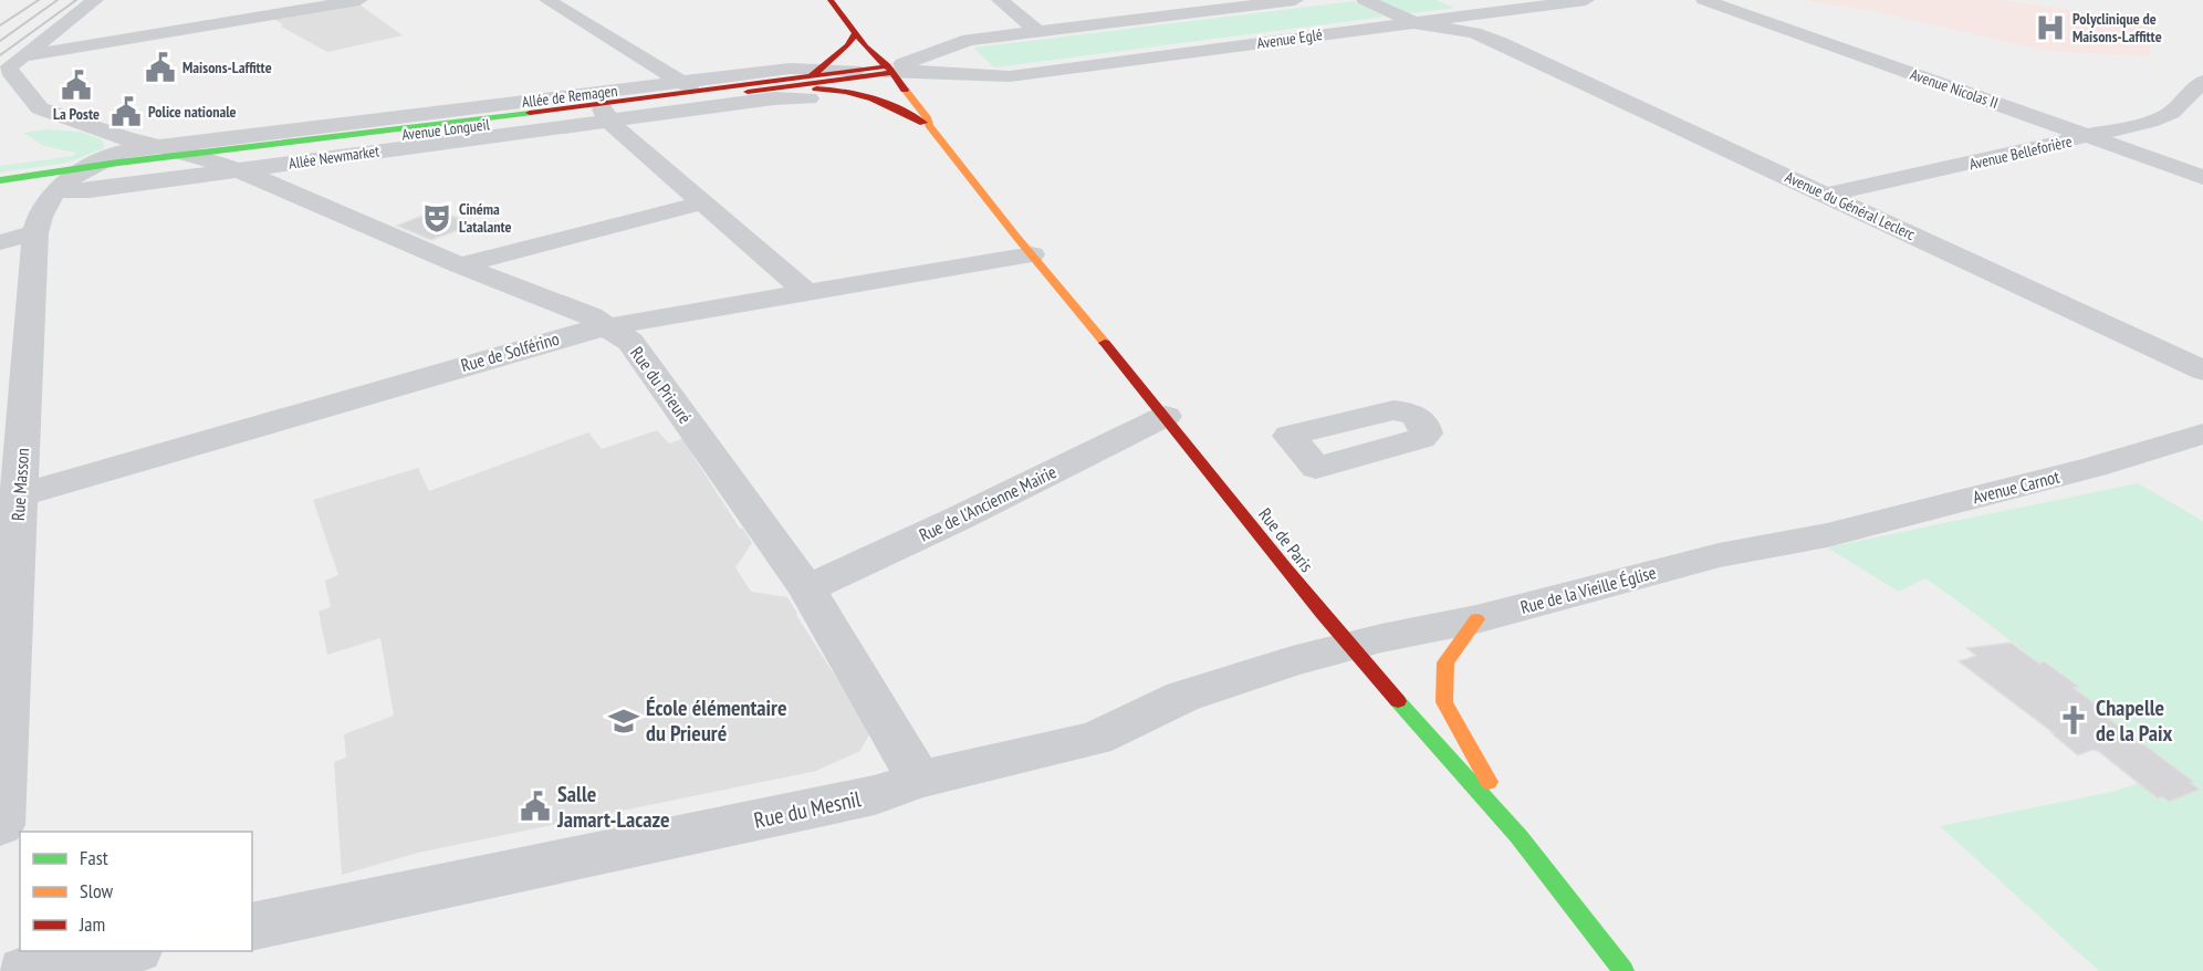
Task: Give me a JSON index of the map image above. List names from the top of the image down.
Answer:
{
  "streets": {
    "main road": ["Avenue Longueil", "Rue de Paris"],
    "street": [
      "Avenue Eglé",
      "Avenue Nicolas II",
      "Allée de Remagen",
      "Avenue Belleforière",
      "Allée Newmarket",
      "Avenue du Général Leclerc",
      "Rue de Solférino",
      "Rue du Prieuré",
      "Rue Masson",
      "Avenue Carnot",
      "Rue de l'Ancienne Mairie",
      "Rue de la Vieille Église",
      "Rue du Mesnil"
    ]
  },
  "crossings": [
    ["Avenue Eglé", "Avenue Longueil"],
    ["Avenue Eglé", "Avenue du Général Leclerc"],
    ["Avenue Eglé", "Rue de Paris"],
    ["Avenue Nicolas II", "Avenue Belleforière"],
    ["Allée de Remagen", "Avenue Longueil"],
    ["Allée de Remagen", "Allée Newmarket"],
    ["Allée de Remagen", "Rue du Prieuré"],
    ["Allée de Remagen", "Rue de Paris"],
    ["Avenue Longueil", "Allée Newmarket"],
    ["Avenue Longueil", "Rue du Prieuré"],
    ["Avenue Longueil", "Rue de Paris"],
    ["Avenue Belleforière", "Avenue du Général Leclerc"],
    ["Allée Newmarket", "Rue du Prieuré"],
    ["Allée Newmarket", "Rue Masson"],
    ["Allée Newmarket", "Rue de Paris"],
    ["Rue de Solférino", "Rue du Prieuré"],
    ["Rue de Solférino", "Rue Masson"],
    ["Rue de Solférino", "Rue de Paris"],
    ["Rue du Prieuré", "Rue de l'Ancienne Mairie"],
    ["Rue du Prieuré", "Rue du Mesnil"],
    ["Avenue Carnot", "Rue de la Vieille Église"],
    ["Rue de l'Ancienne Mairie", "Rue de Paris"],
    ["Rue de Paris", "Rue de la Vieille Église"],
    ["Rue de Paris", "Rue du Mesnil"],
    ["Rue de la Vieille Église", "Rue du Mesnil"]
  ],
  "places": {
    "hospital": ["Polyclinique de Maisons-Laffitte"],
    "public building": [
      "Maisons-Laffitte",
      "La Poste",
      "Police nationale",
      "Salle Jamart-Lacaze"
    ],
    "theatre": ["Cinéma L'atalante"],
    "church": ["Chapelle de la Paix"],
    "school or university": ["École élémentaire du Prieuré"]
  },
  "legend": ["Fast", "Slow", "Jam"]
}
